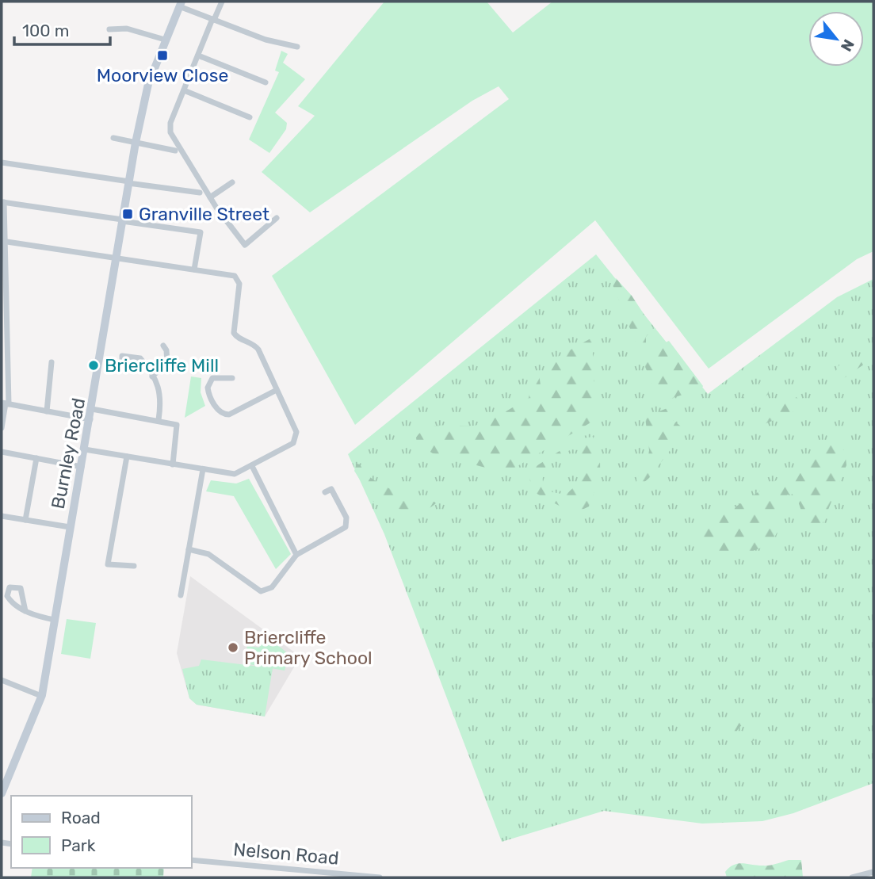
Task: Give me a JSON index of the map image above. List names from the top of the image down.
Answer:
{
  "streets": {
    "street": ["Burnley Road", "Nelson Road"]
  },
  "places": {
    "transit": ["Moorview Close", "Granville Street"],
    "other": ["Briercliffe Mill", "Briercliffe Primary School"]
  },
  "legend": ["Road", "Park"],
  "scale_bar": "100 m",
  "north": "bottom right"
}
